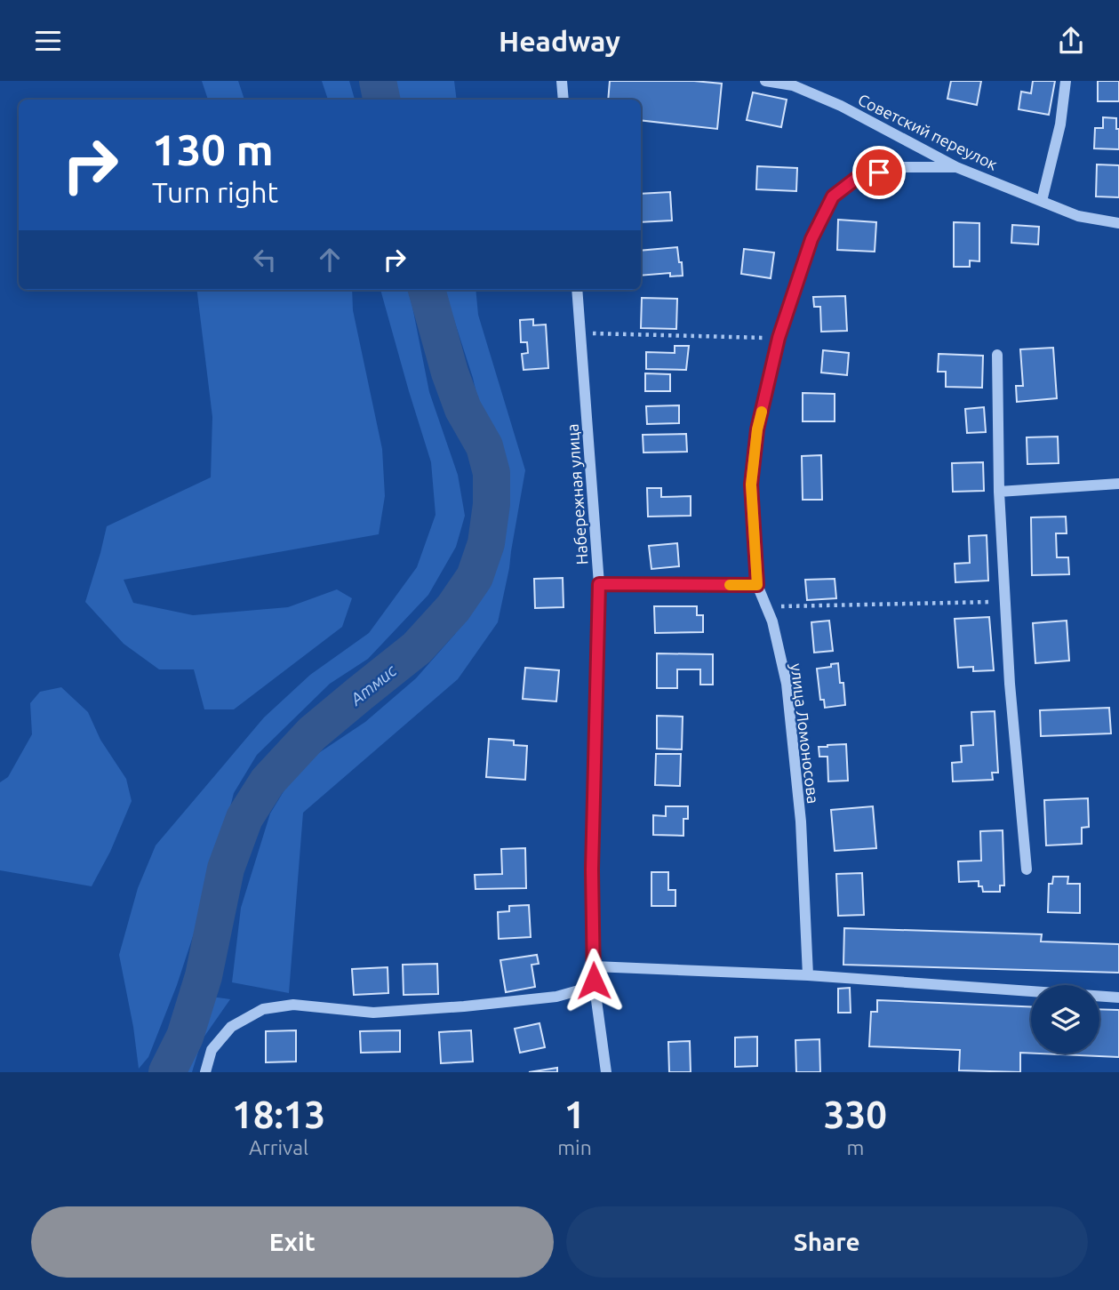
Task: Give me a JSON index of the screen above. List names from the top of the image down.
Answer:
{
  "streets": {
    "street": ["Советский переулок", "Набережная улица", "улица Ломоносова"]
  },
  "crossings": [
    ["Советский переулок", "улица Ломоносова"]
  ],
  "water": ["Атмис"],
  "page": {
    "header": "Headway",
    "turn": ["130 m", "Turn right"],
    "eta": [
      "18:13",
      "Arrival",
      "1",
      "min",
      "330",
      "m"
    ],
    "buttons": ["Exit", "Share"]
  }
}
